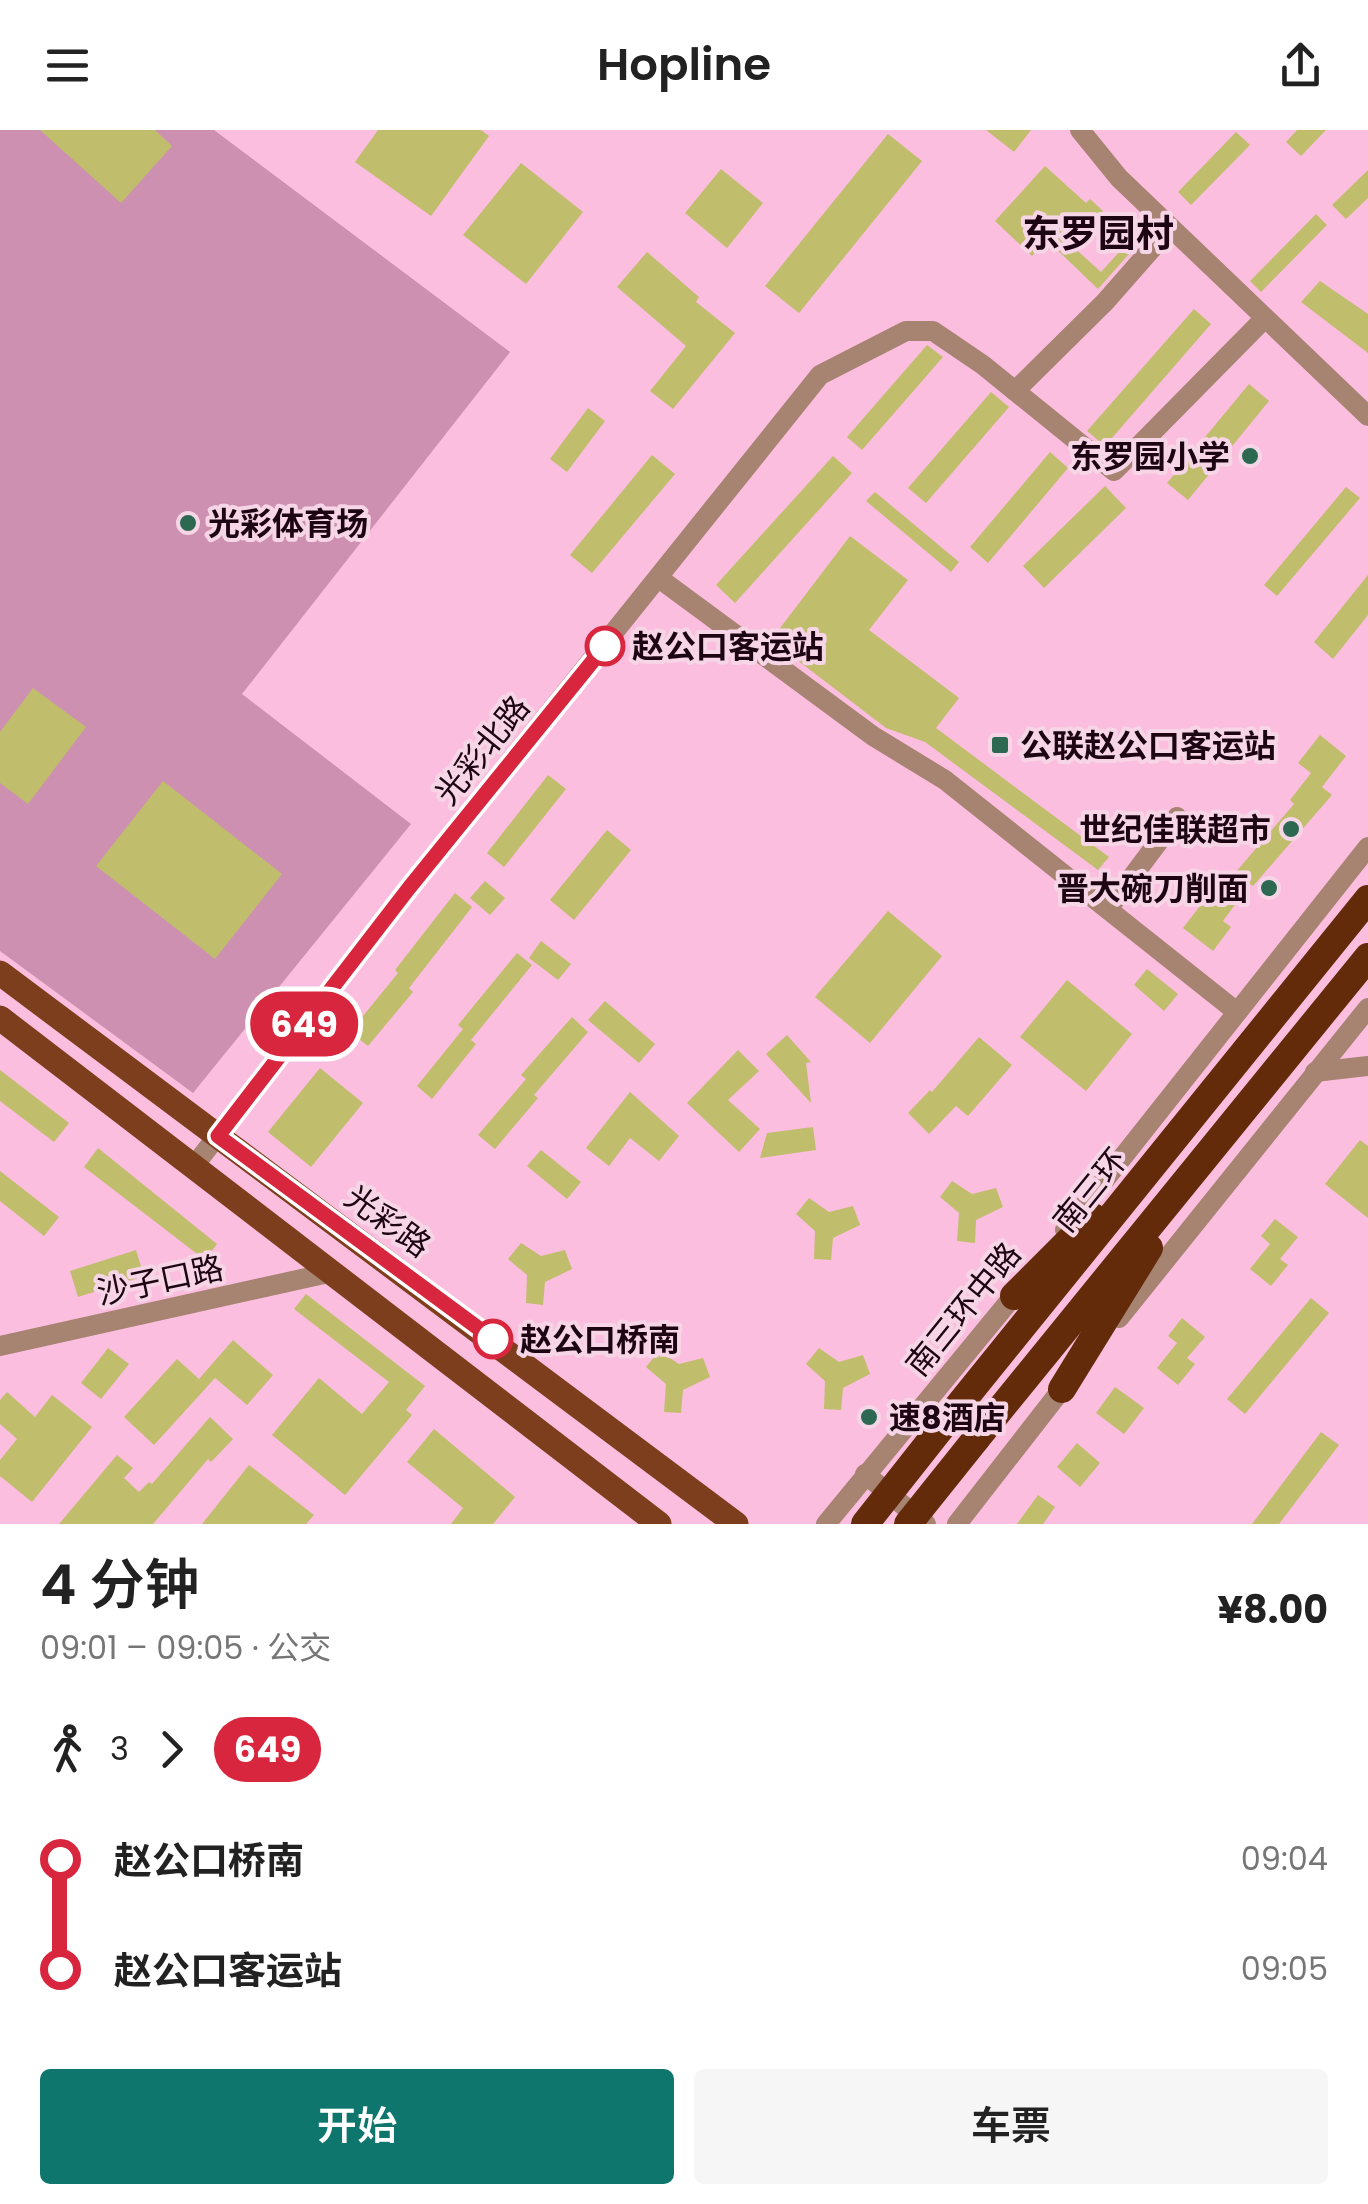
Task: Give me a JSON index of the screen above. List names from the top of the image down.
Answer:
{
  "streets": {
    "highway": ["南三环"],
    "main road": ["光彩路"],
    "street": ["光彩北路", "沙子口路", "南三环中路"]
  },
  "crossings": [
    ["光彩北路", "光彩路"]
  ],
  "districts": ["东罗园村"],
  "places": {
    "other": [
      "东罗园小学",
      "光彩体育场",
      "赵公口客运站",
      "世纪佳联超市",
      "晋大碗刀削面",
      "赵公口桥南",
      "速8酒店"
    ],
    "transit": ["公联赵公口客运站"]
  },
  "lines": ["bus line 649"],
  "page": {
    "header": "Hopline",
    "on_map": "649",
    "heading": ["4 分钟", "09:01 – 09:05 · 公交", "¥8.00"],
    "legs": ["3", "649"],
    "list": [
      {
        "name": "赵公口桥南",
        "value": "09:04"
      },
      {
        "name": "赵公口客运站",
        "value": "09:05"
      }
    ],
    "buttons": ["开始", "车票"]
  }
}
